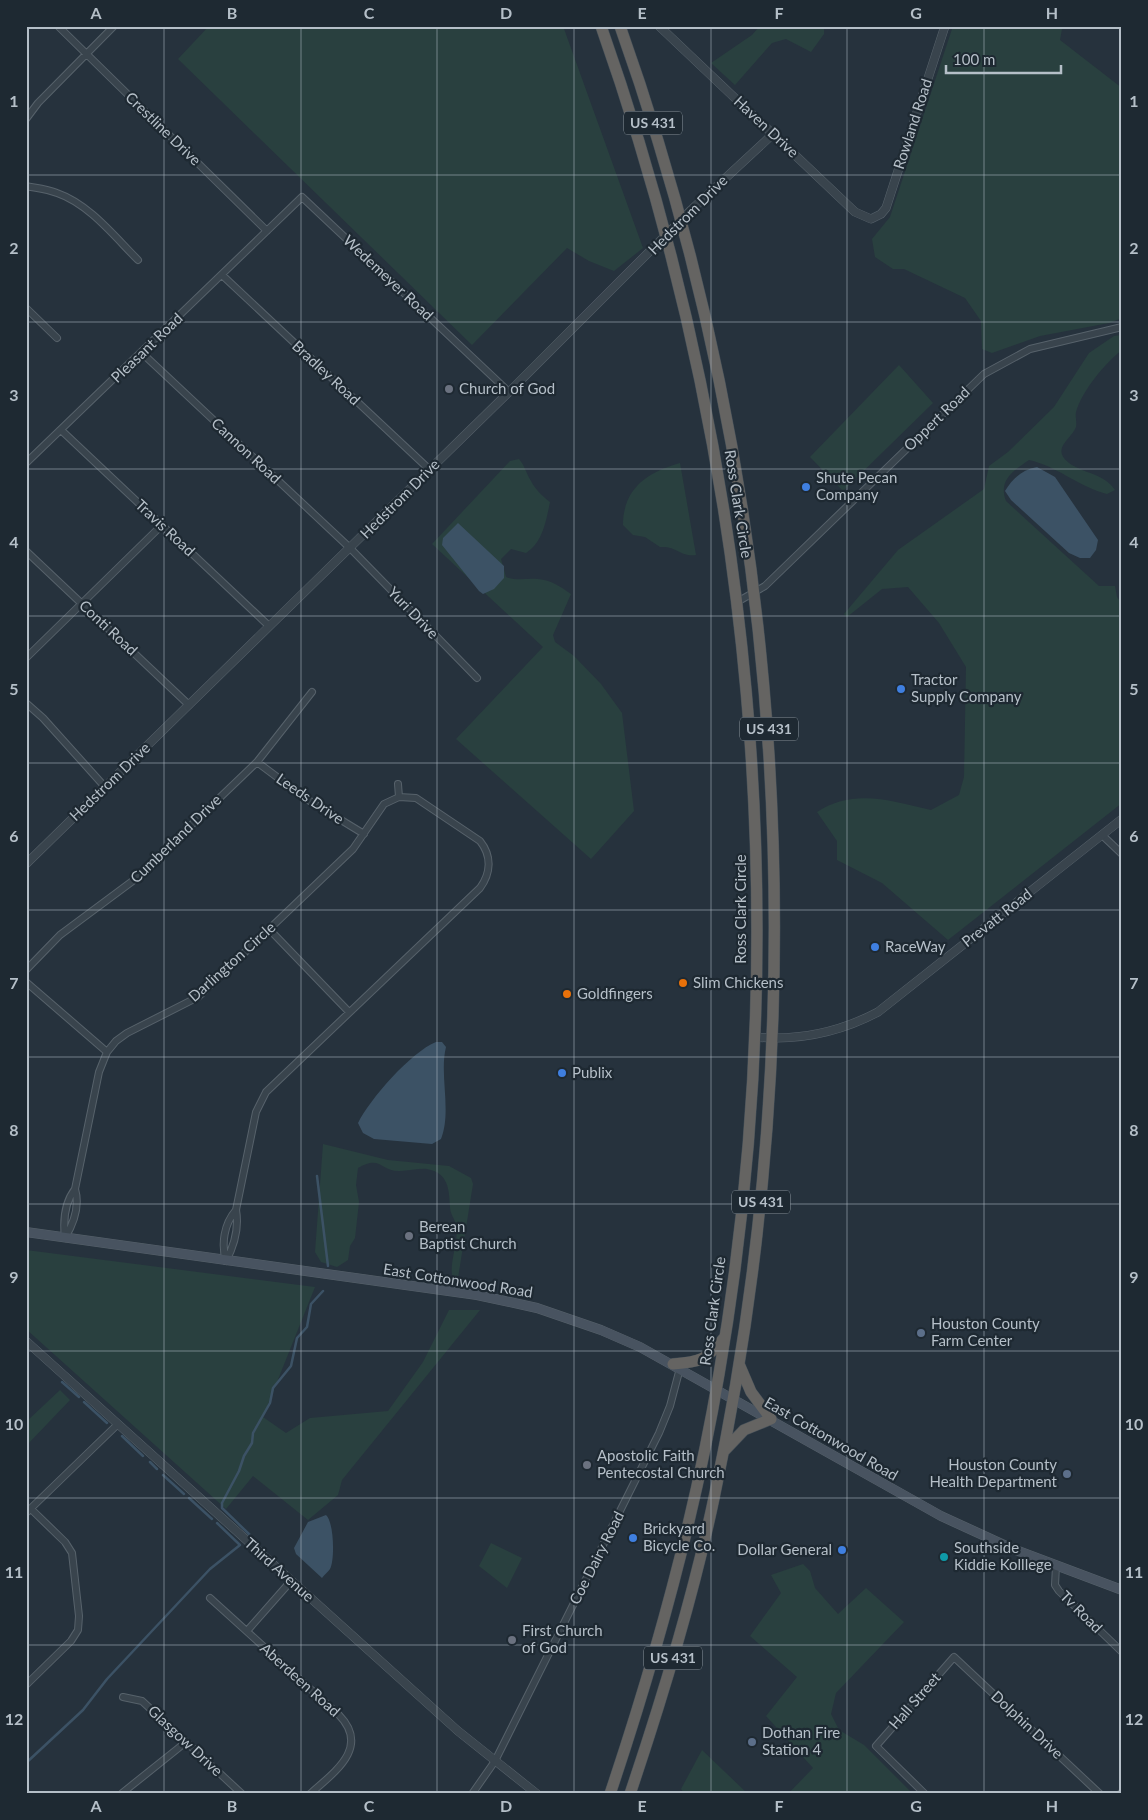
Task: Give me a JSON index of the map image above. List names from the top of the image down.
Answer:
{
  "streets": {
    "highway": ["US 431", "Ross Clark Circle"],
    "main road": ["East Cottonwood Road"],
    "street": [
      "Rowland Road",
      "Haven Drive",
      "Crestline Drive",
      "Hedstrom Drive",
      "Wedemeyer Road",
      "Pleasant Road",
      "Bradley Road",
      "Oppert Road",
      "Cannon Road",
      "Travis Road",
      "Yuri Drive",
      "Conti Road",
      "Leeds Drive",
      "Cumberland Drive",
      "Prevatt Road",
      "Darlington Circle",
      "Coe Dairy Road",
      "Third Avenue",
      "Tv Road",
      "Aberdeen Road",
      "Hall Street",
      "Dolphin Drive",
      "Glasgow Drive"
    ]
  },
  "crossings": [
    ["Rowland Road", "Haven Drive"],
    ["Haven Drive", "Hedstrom Drive"],
    ["Crestline Drive", "Wedemeyer Road"],
    ["Crestline Drive", "Pleasant Road"],
    ["Hedstrom Drive", "Wedemeyer Road"],
    ["Hedstrom Drive", "Bradley Road"],
    ["Hedstrom Drive", "Cannon Road"],
    ["Hedstrom Drive", "Ross Clark Circle"],
    ["Hedstrom Drive", "Travis Road"],
    ["Hedstrom Drive", "Yuri Drive"],
    ["Hedstrom Drive", "Conti Road"],
    ["Wedemeyer Road", "Pleasant Road"],
    ["Pleasant Road", "Bradley Road"],
    ["Pleasant Road", "Cannon Road"],
    ["Pleasant Road", "Travis Road"],
    ["Oppert Road", "Ross Clark Circle"],
    ["Cannon Road", "Yuri Drive"],
    ["Ross Clark Circle", "Prevatt Road"],
    ["Ross Clark Circle", "East Cottonwood Road"],
    ["Leeds Drive", "Cumberland Drive"],
    ["Leeds Drive", "Darlington Circle"],
    ["Darlington Circle", "East Cottonwood Road"],
    ["East Cottonwood Road", "Coe Dairy Road"],
    ["East Cottonwood Road", "Tv Road"],
    ["Coe Dairy Road", "Third Avenue"],
    ["Hall Street", "Dolphin Drive"]
  ],
  "places": [
    "Church of God",
    "Shute Pecan Company",
    "Tractor Supply Company",
    "RaceWay",
    "Slim Chickens",
    "Goldfingers",
    "Publix",
    "Berean Baptist Church",
    "Houston County Farm Center",
    "Apostolic Faith Pentecostal Church",
    "Houston County Health Department",
    "Brickyard Bicycle Co.",
    "Dollar General",
    "Southside Kiddie Kolllege",
    "First Church of God",
    "Dothan Fire Station 4"
  ],
  "scale_bar": "100 m",
  "grid": {
    "columns": [
      "A",
      "B",
      "C",
      "D",
      "E",
      "F",
      "G",
      "H"
    ],
    "rows": [
      "1",
      "2",
      "3",
      "4",
      "5",
      "6",
      "7",
      "8",
      "9",
      "10",
      "11",
      "12"
    ]
  }
}
